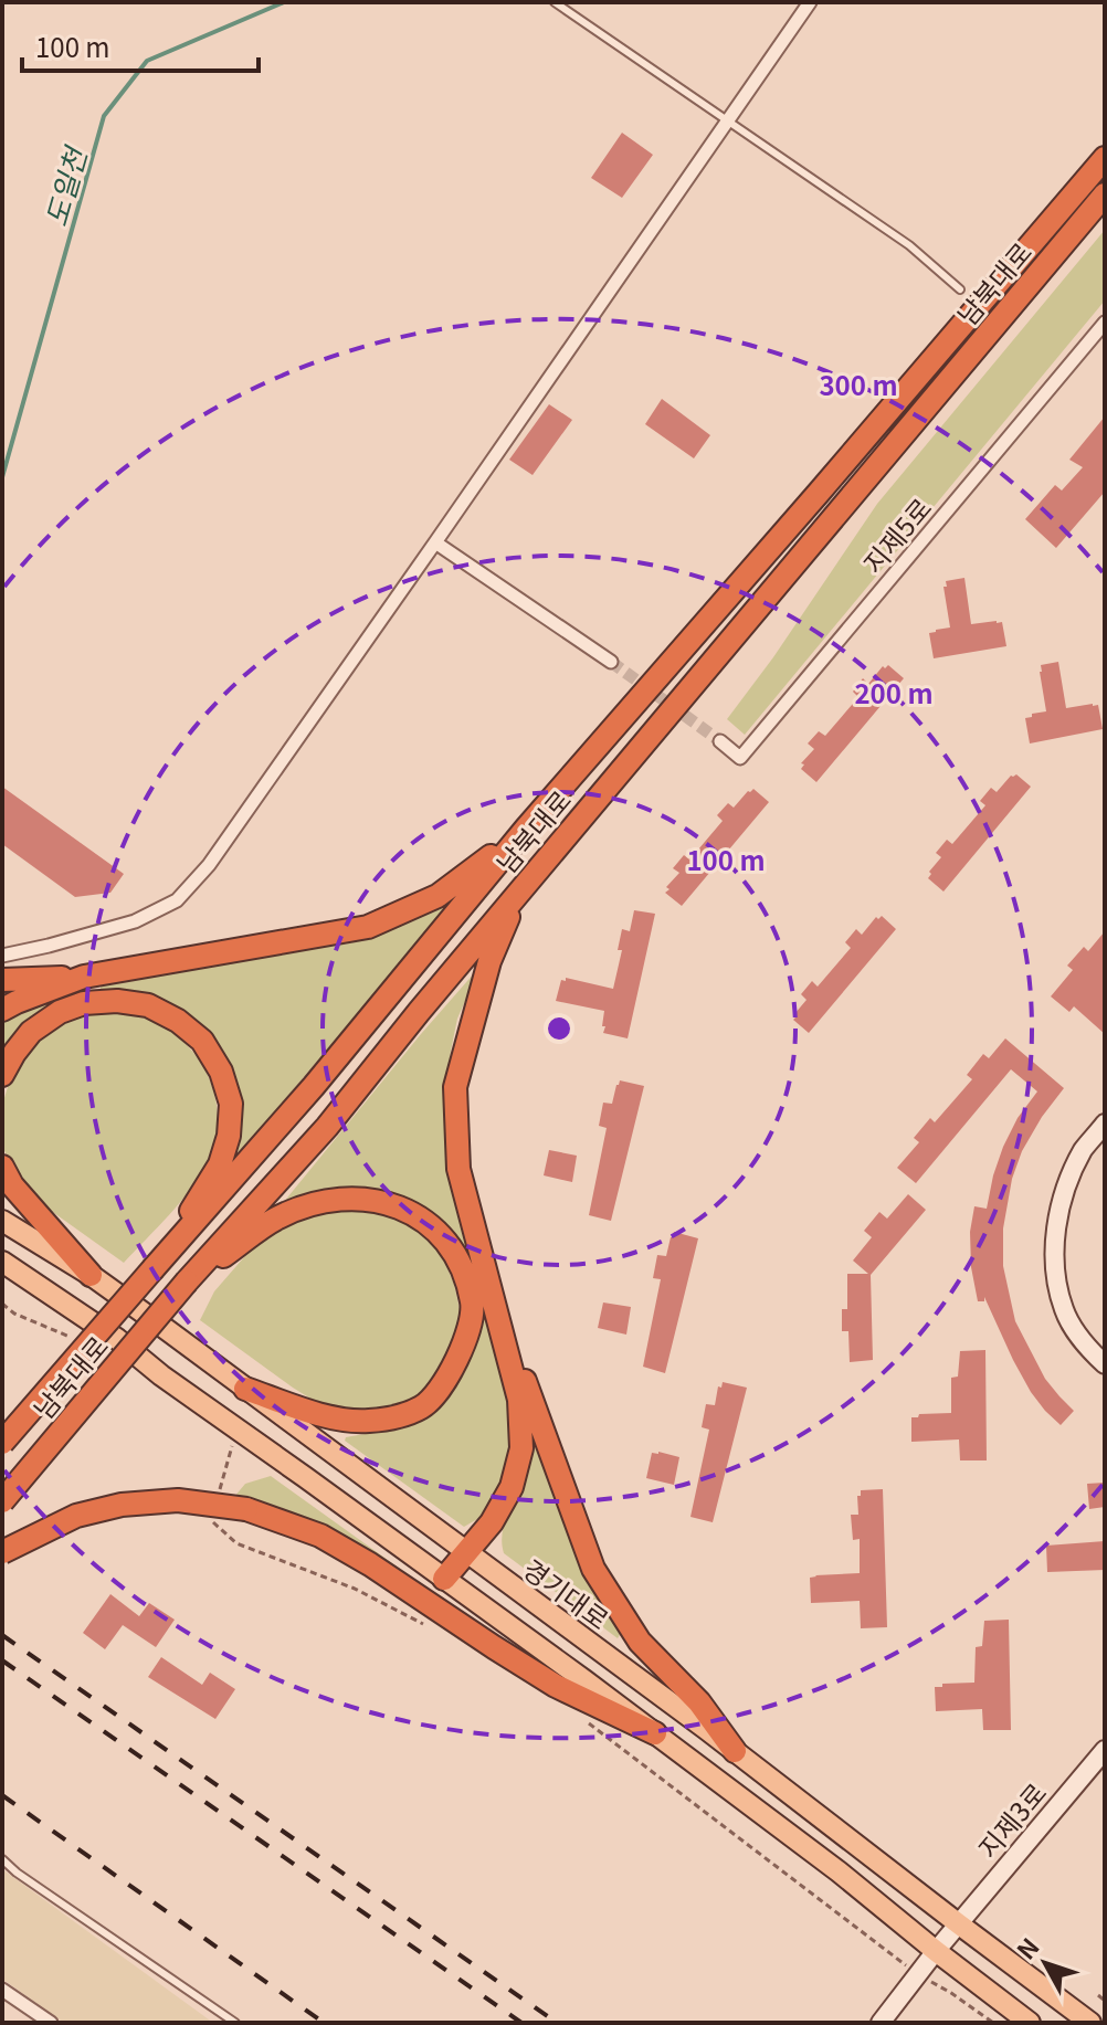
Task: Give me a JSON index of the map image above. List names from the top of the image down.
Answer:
{
  "streets": {
    "highway": ["남북대로"],
    "main road": ["경기대로"],
    "street": ["지제5로", "지제3로"]
  },
  "crossings": [
    ["경기대로", "지제3로"]
  ],
  "water": ["도일천"],
  "scale_bar": "100 m",
  "north": "top left",
  "rings": ["300 m", "200 m", "100 m"]
}
